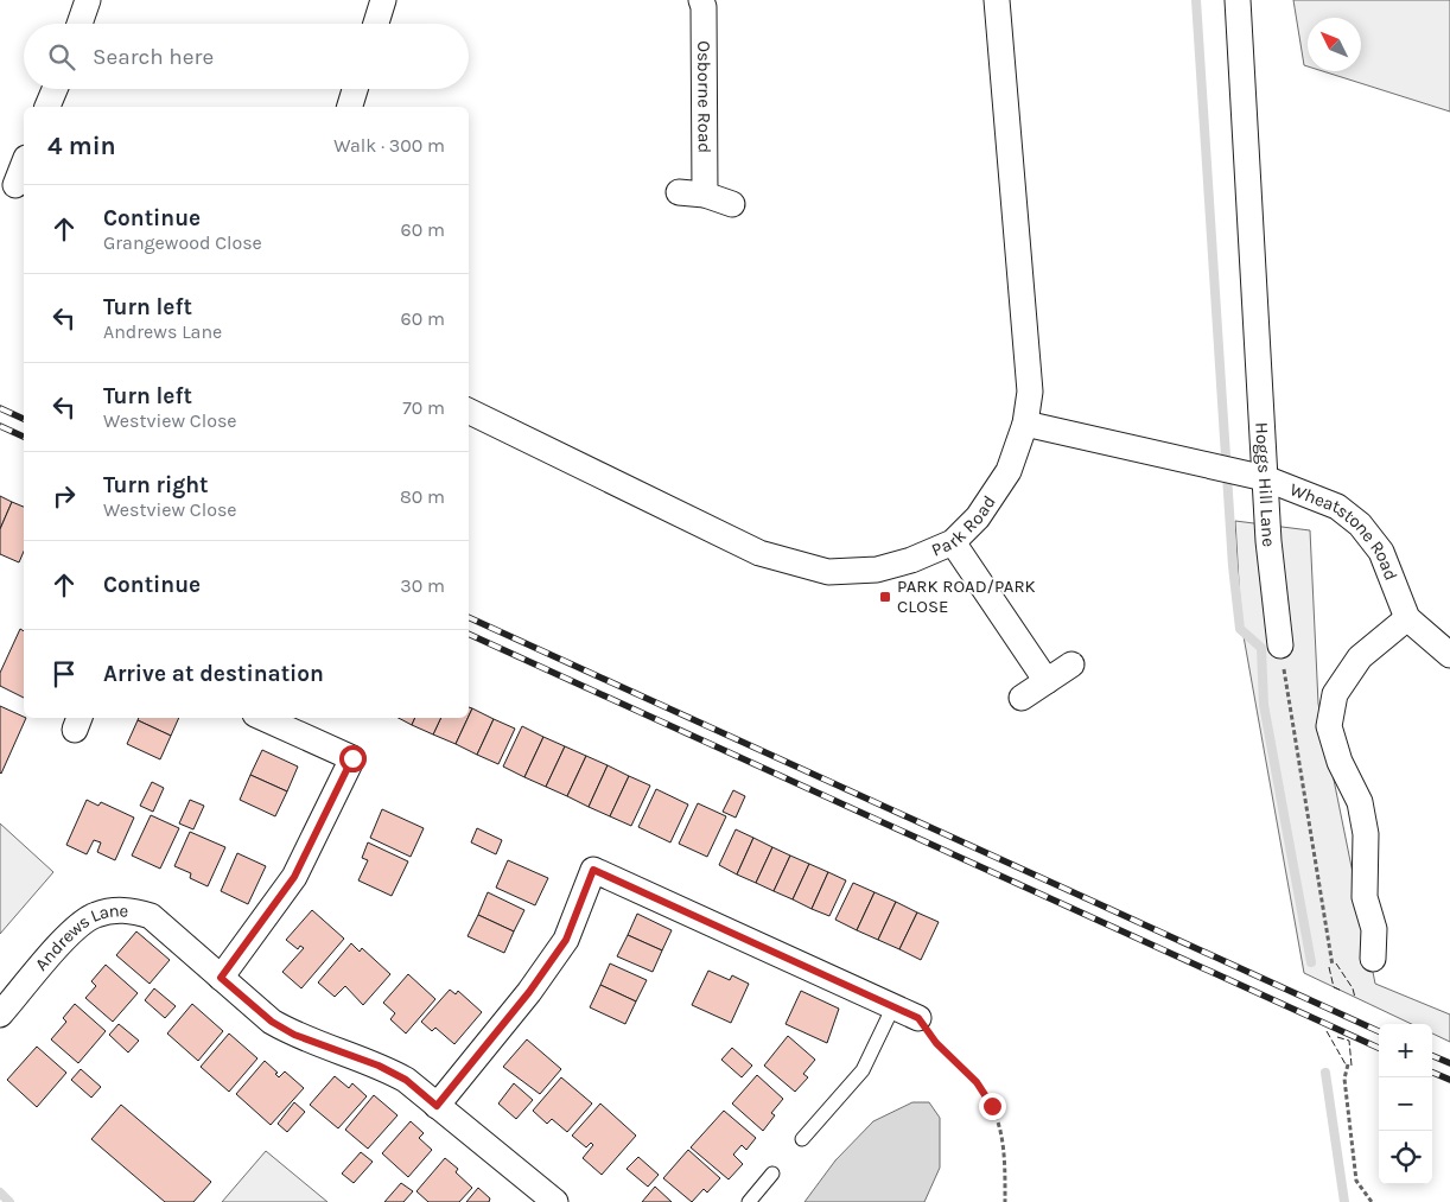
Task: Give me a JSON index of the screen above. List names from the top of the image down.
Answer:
{
  "streets": {
    "street": [
      "Osborne Road",
      "Hoggs Hill Lane",
      "Park Road",
      "Wheatstone Road",
      "Andrews Lane"
    ]
  },
  "crossings": [
    ["Hoggs Hill Lane", "Wheatstone Road"],
    ["Park Road", "Wheatstone Road"]
  ],
  "places": {
    "transit": ["PARK ROAD/PARK CLOSE"]
  },
  "north": "top left",
  "page": {
    "search": "Search here",
    "heading": ["4 min", "Walk · 300 m"],
    "list": [
      ["Continue", "Grangewood Close", "60 m"],
      ["Turn left", "Andrews Lane", "60 m"],
      ["Turn left", "Westview Close", "70 m"],
      ["Turn right", "Westview Close", "80 m"],
      ["Continue", "30 m"],
      "Arrive at destination"
    ],
    "map_buttons": ["+", "−"]
  }
}
